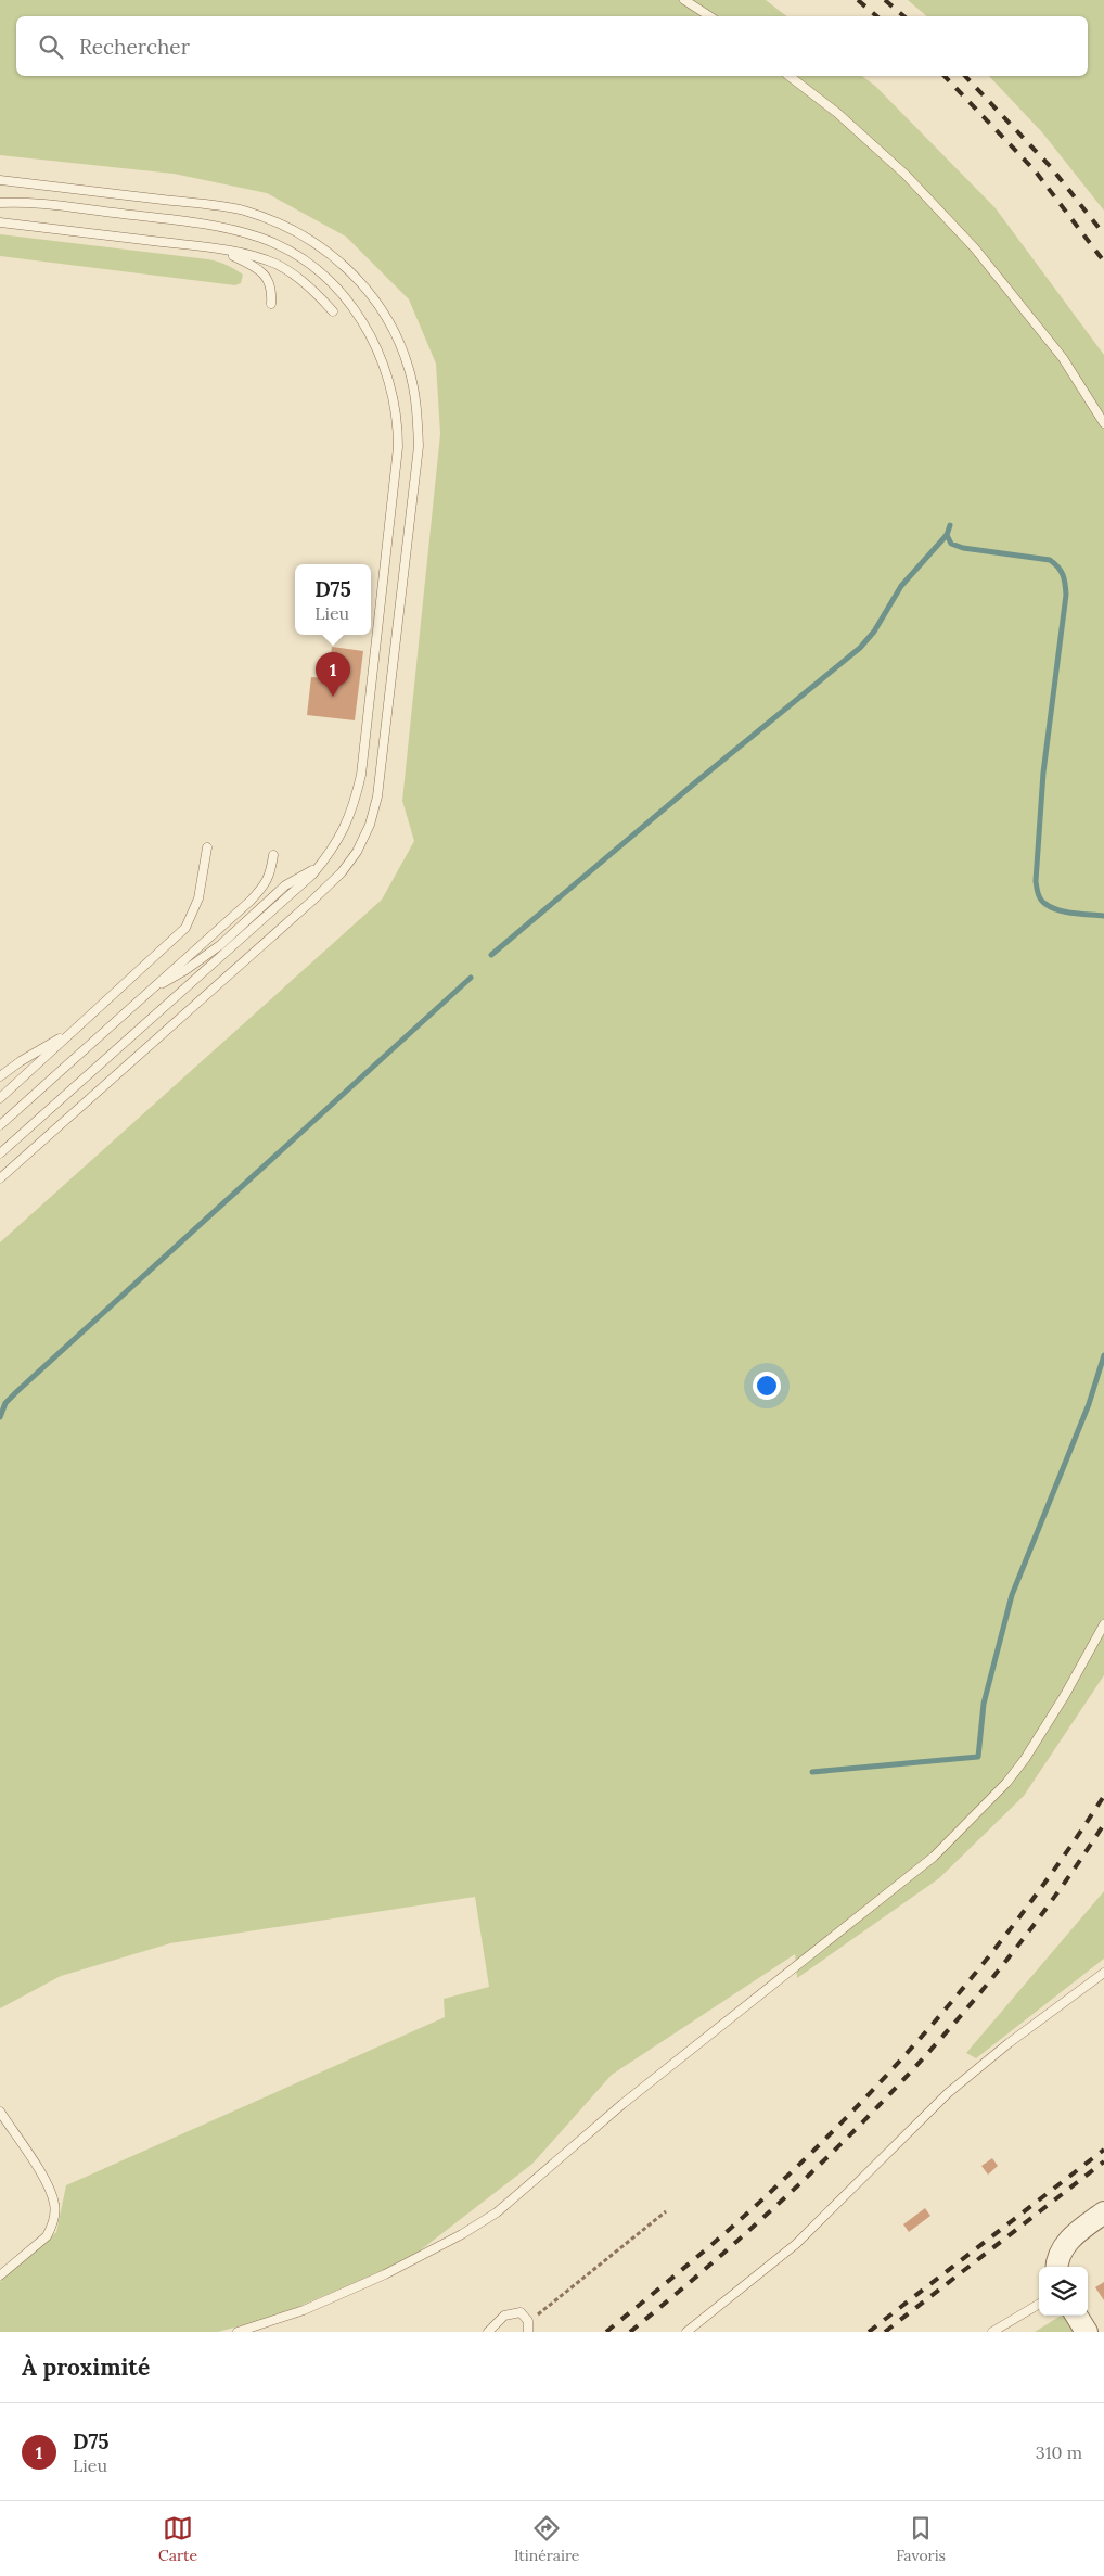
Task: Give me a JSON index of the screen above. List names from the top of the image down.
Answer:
{
  "page": {
    "search": "Rechercher",
    "popup": ["D75", "Lieu"],
    "pins": "1",
    "heading": "À proximité",
    "list": [
      {
        "mark": "1",
        "name": "D75",
        "note": "Lieu",
        "value": "310 m"
      }
    ],
    "nav": ["Carte", "Itinéraire", "Favoris"]
  }
}
